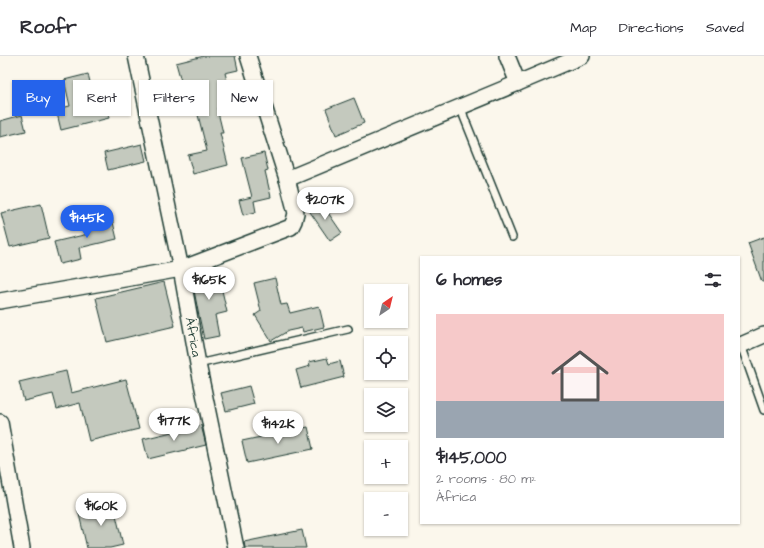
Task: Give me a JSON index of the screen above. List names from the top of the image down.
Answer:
{
  "streets": {
    "street": ["África"]
  },
  "north": "top right",
  "page": {
    "header": "Roofr",
    "nav": ["Map", "Directions", "Saved"],
    "chip": [
      "Buy",
      "Rent",
      "Filters",
      "New"
    ],
    "price": [
      "$207K",
      "$145K",
      "$165K",
      "$177K",
      "$142K",
      "$160K"
    ],
    "heading": "6 homes",
    "map_buttons": ["+", "−"],
    "list": [
      {
        "name": "$145,000",
        "note": "2 rooms · 80 m² · África"
      }
    ]
  }
}
